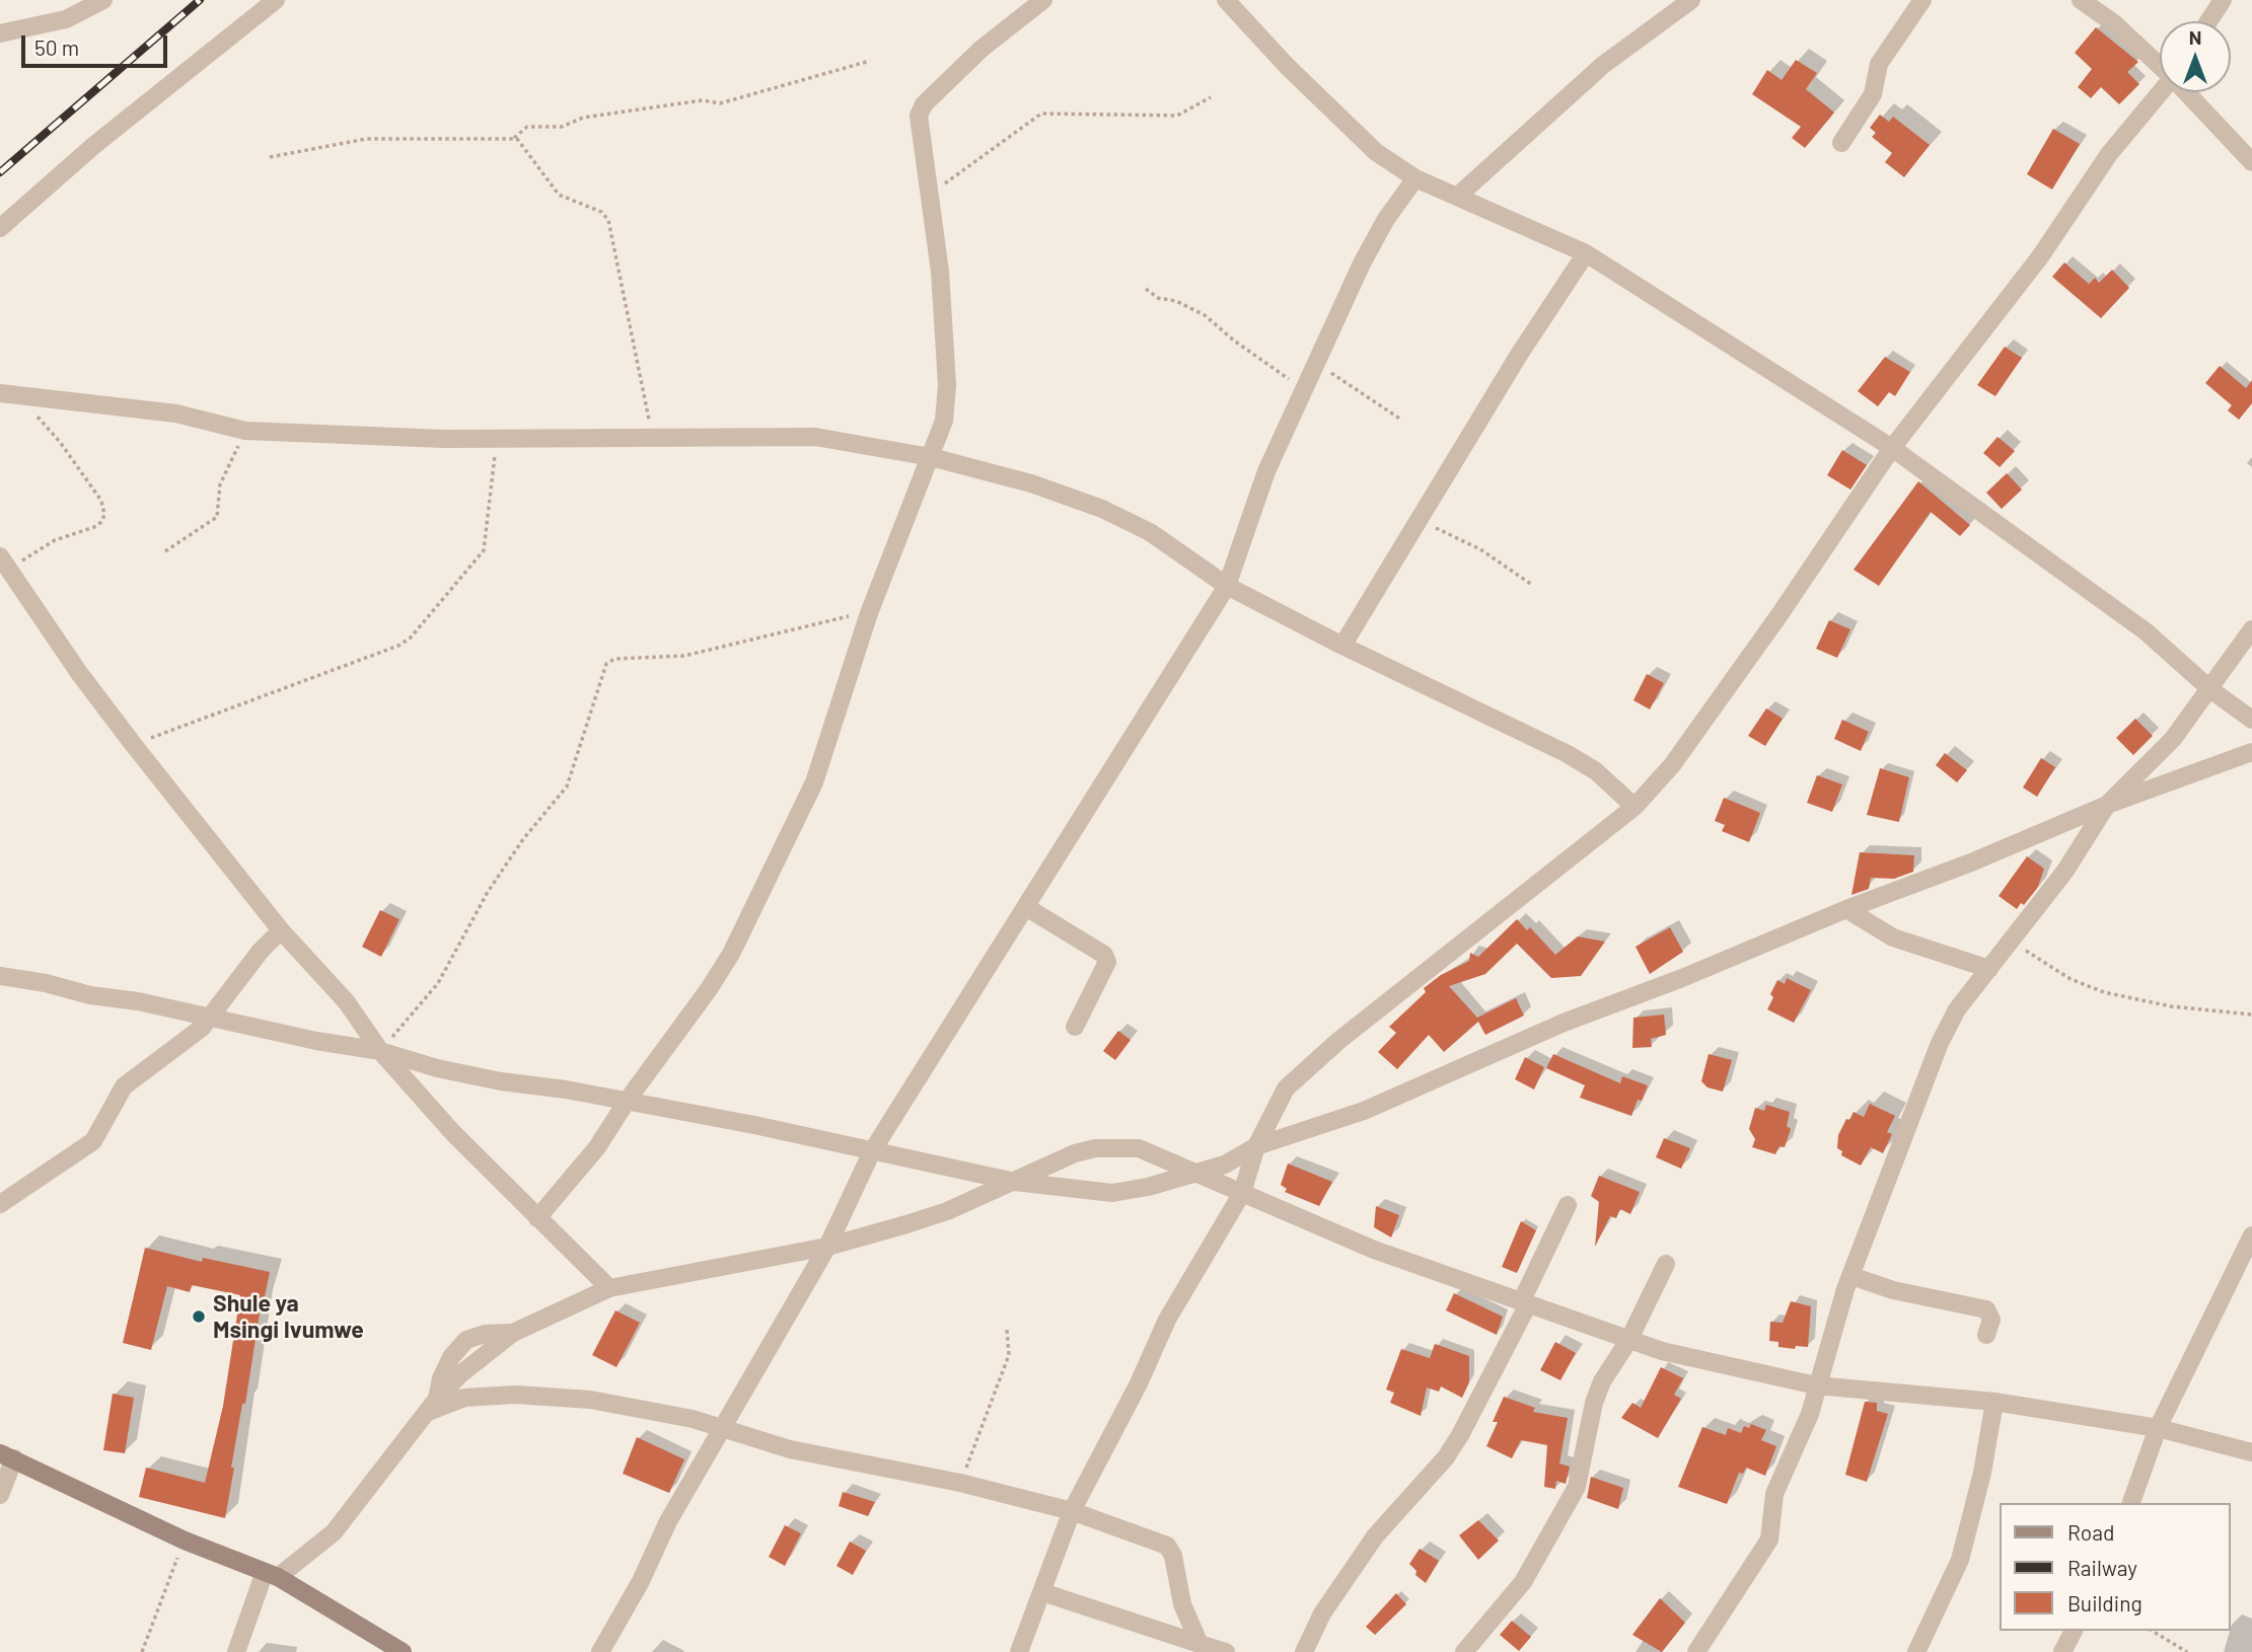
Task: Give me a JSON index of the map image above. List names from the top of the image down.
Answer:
{
  "places": ["Shule ya Msingi Ivumwe"],
  "legend": ["Road", "Railway", "Building"],
  "scale_bar": "50 m",
  "north": "top"
}
